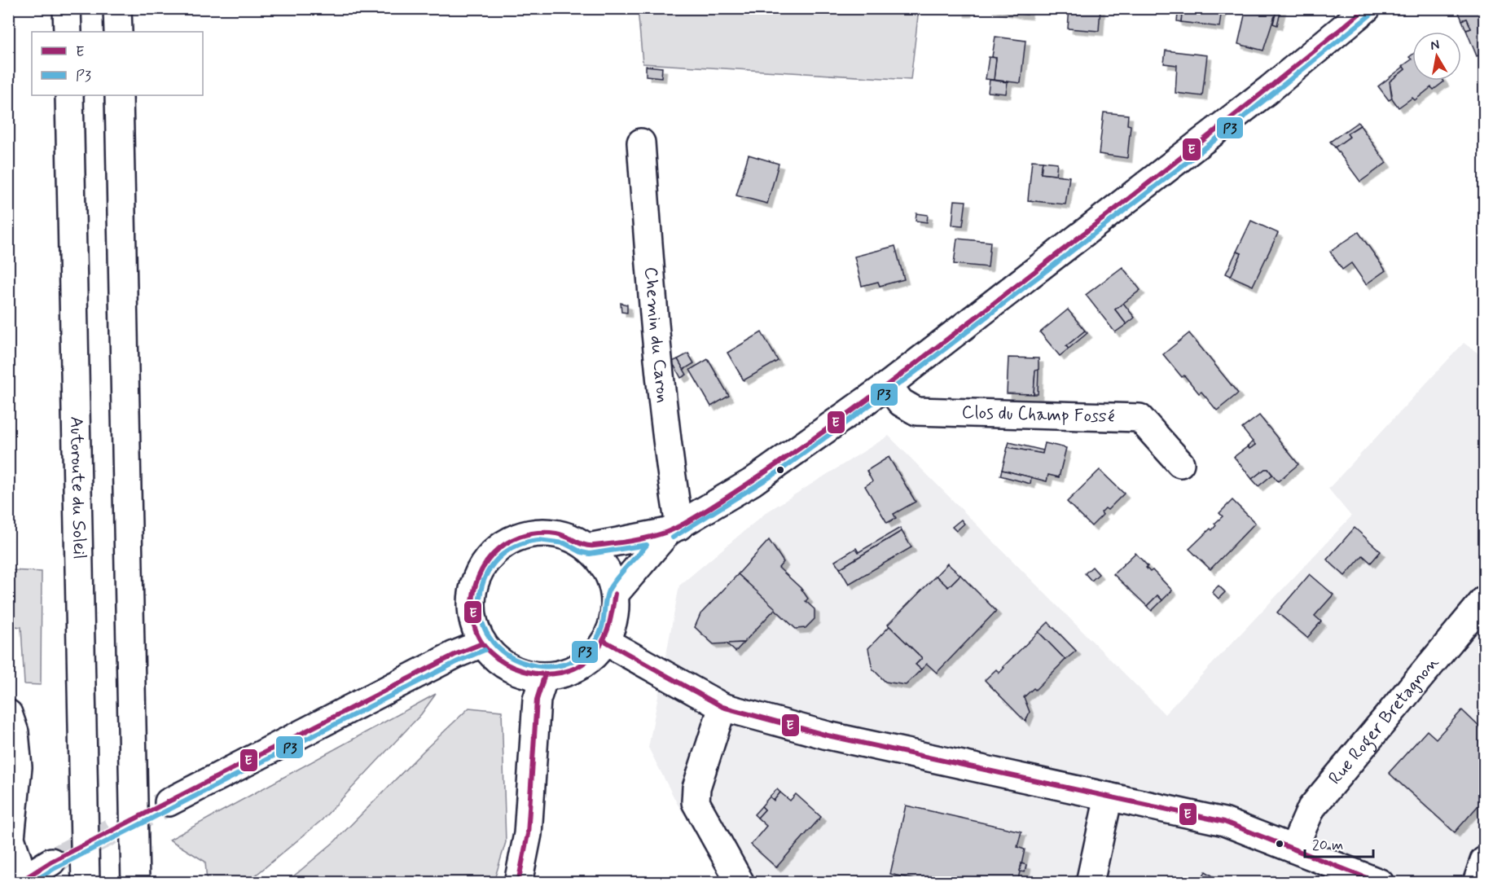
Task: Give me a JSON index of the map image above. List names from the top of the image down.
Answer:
{
  "streets": {
    "main road": [
      "Chemin du Caron",
      "Clos du Champ Fossé",
      "Autoroute du Soleil",
      "Rue Roger Bretagnon"
    ]
  },
  "lines": ["transit line E", "transit line P3"],
  "legend": ["E", "P3"],
  "scale_bar": "20 m",
  "north": "top"
}
